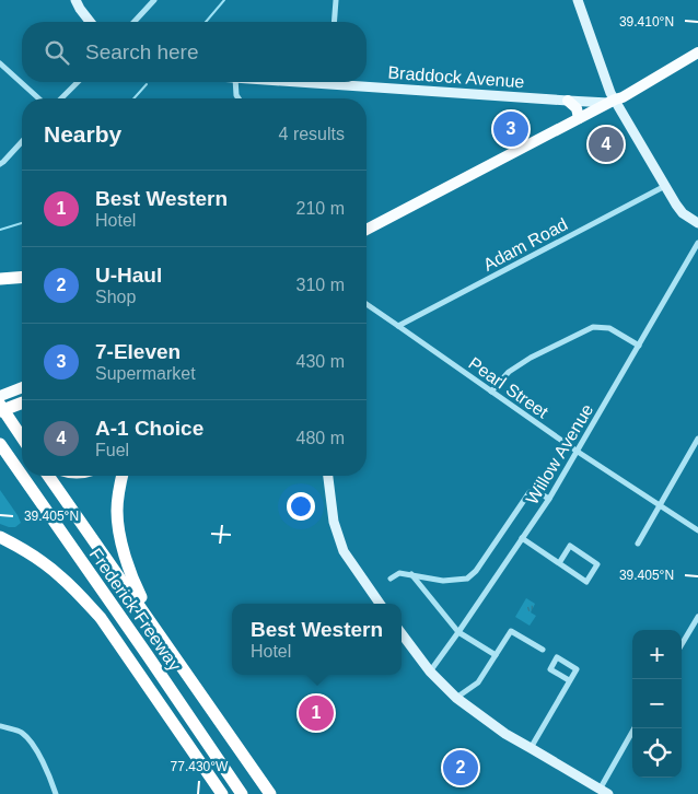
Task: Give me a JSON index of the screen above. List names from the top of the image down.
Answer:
{
  "streets": {
    "highway": ["Frederick Freeway"],
    "street": [
      "Braddock Avenue",
      "Adam Road",
      "Pearl Street",
      "Willow Avenue"
    ]
  },
  "crossings": [
    ["Adam Road", "Pearl Street"],
    ["Pearl Street", "Willow Avenue"]
  ],
  "page": {
    "search": "Search here",
    "heading": ["Nearby", "4 results"],
    "pins": [
      "3",
      "4",
      "1",
      "2"
    ],
    "list": [
      {
        "mark": "1",
        "name": "Best Western",
        "note": "Hotel",
        "value": "210 m"
      },
      {
        "mark": "2",
        "name": "U-Haul",
        "note": "Shop",
        "value": "310 m"
      },
      {
        "mark": "3",
        "name": "7-Eleven",
        "note": "Supermarket",
        "value": "430 m"
      },
      {
        "mark": "4",
        "name": "A-1 Choice",
        "note": "Fuel",
        "value": "480 m"
      }
    ],
    "popup": ["Best Western", "Hotel"],
    "map_buttons": ["+", "−"]
  },
  "coordinates": ["39.410°N", "39.405°N", "77.430°W"]
}
